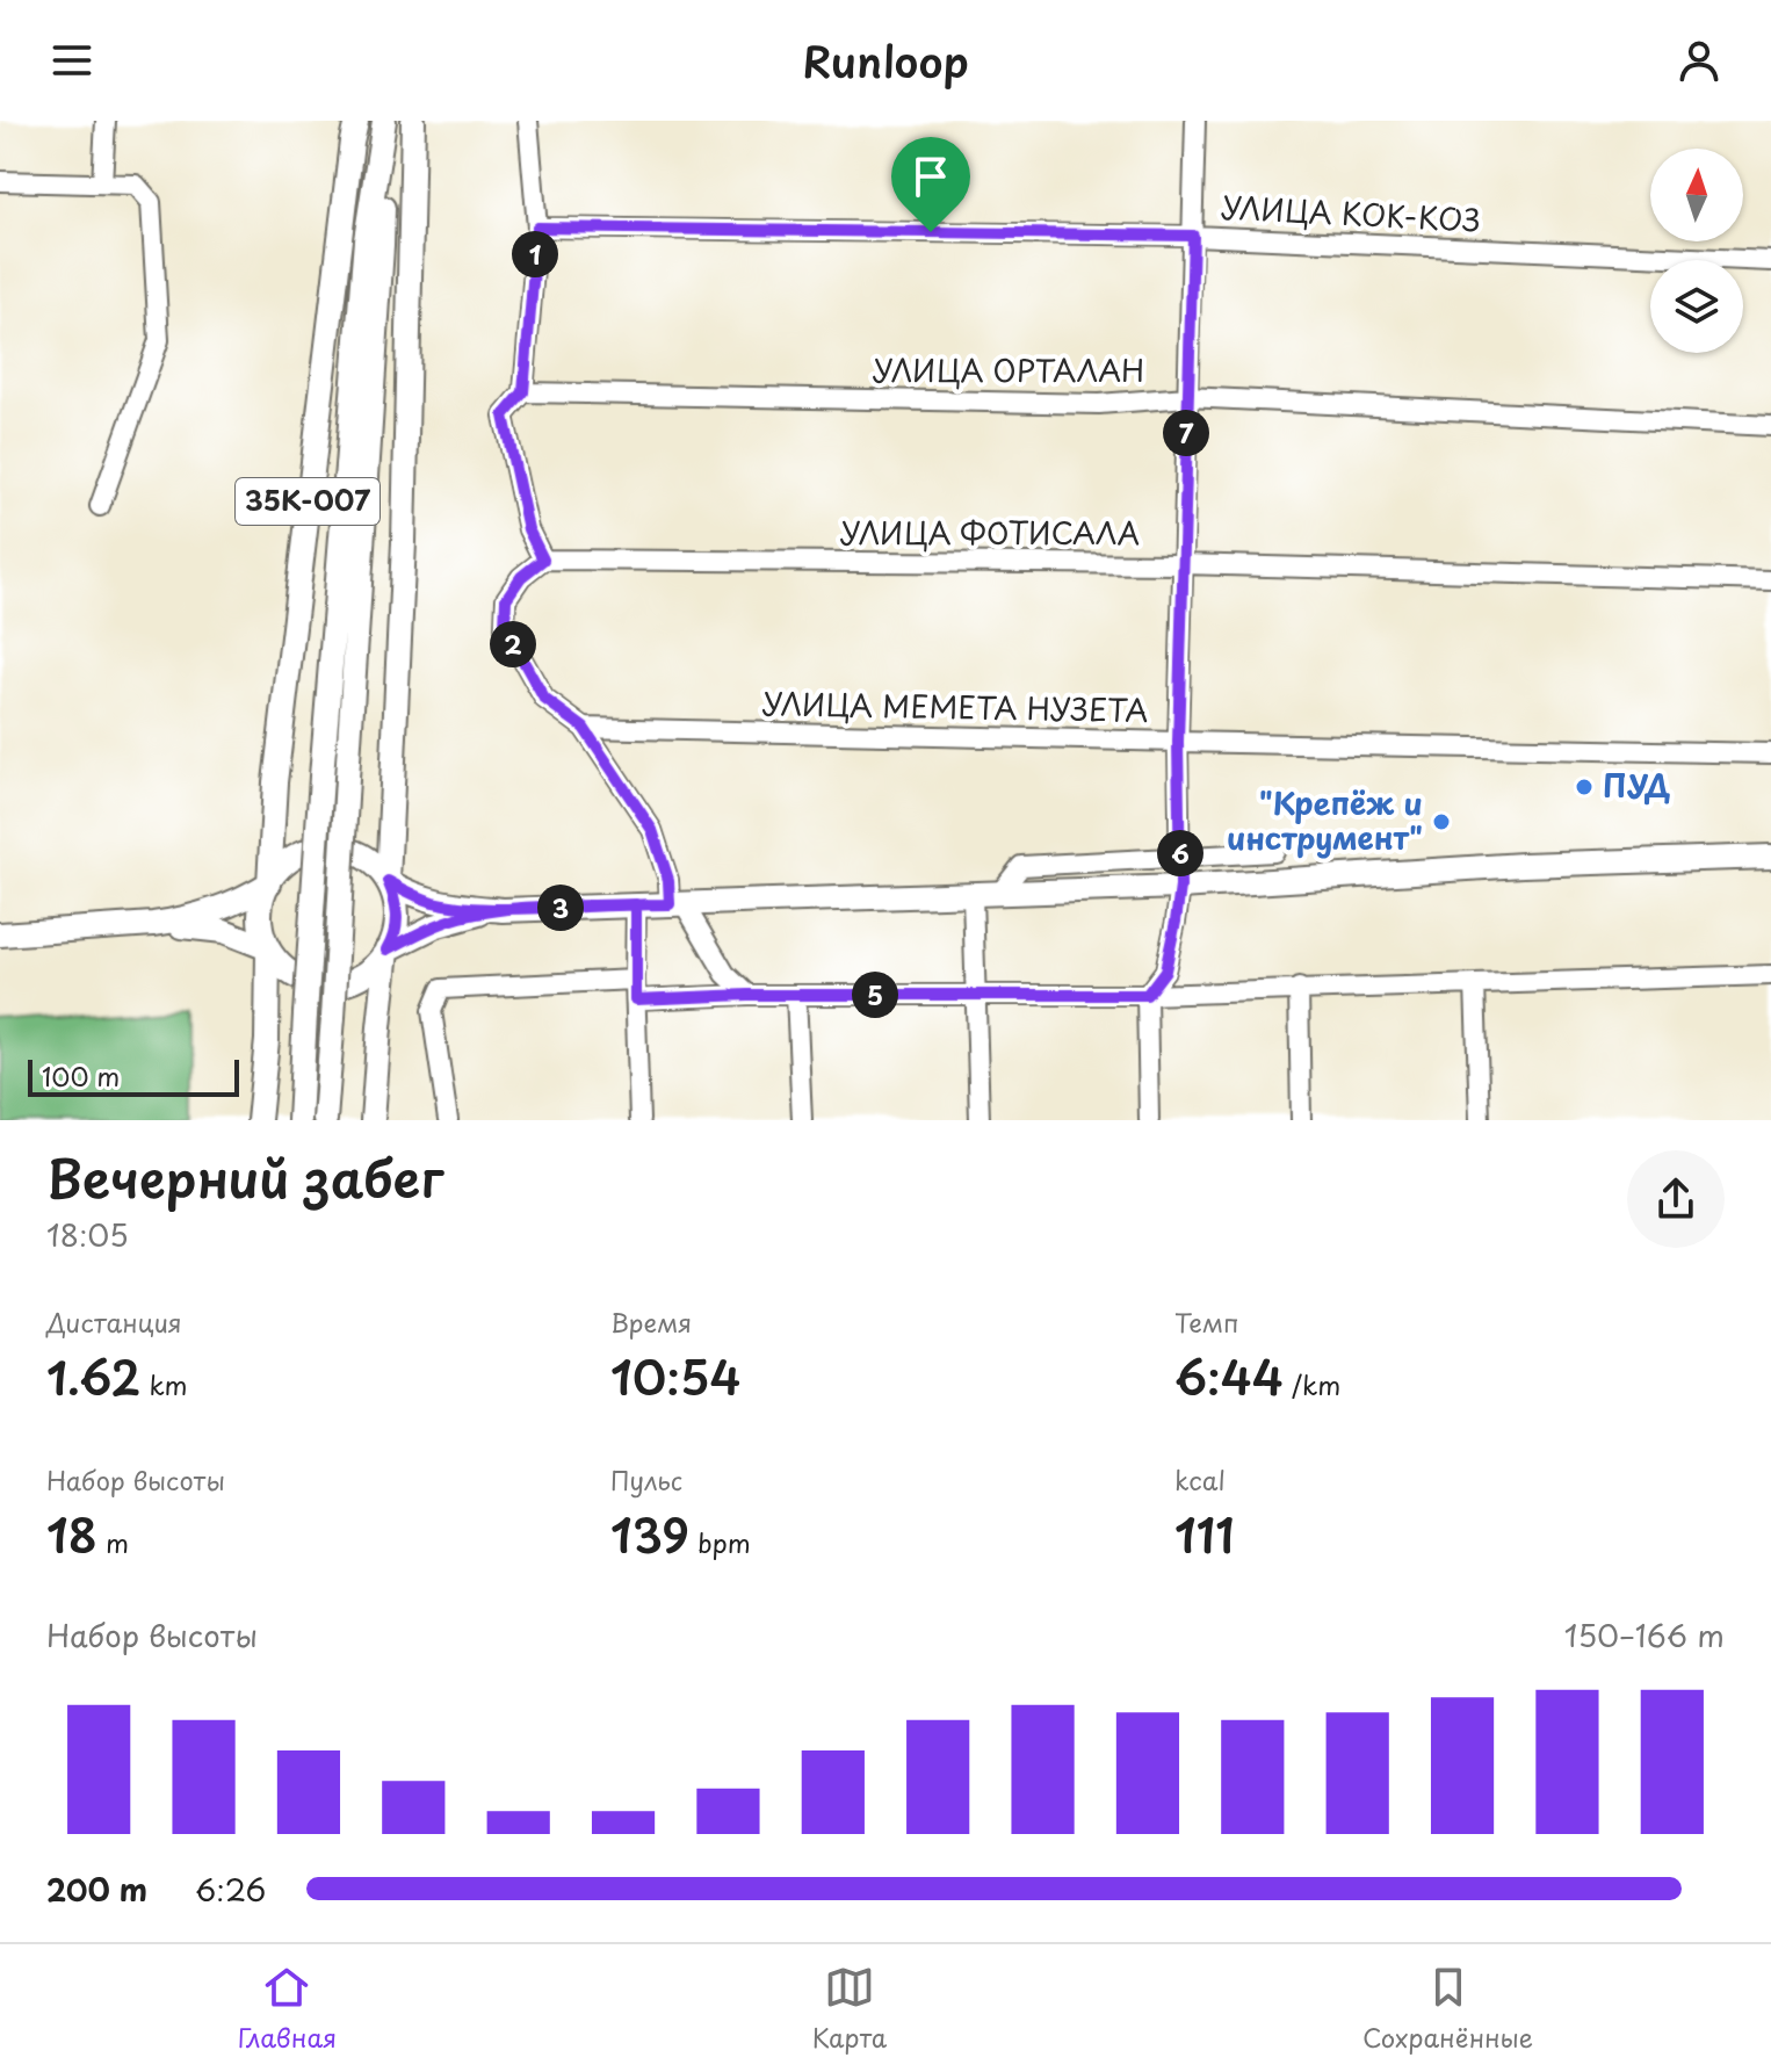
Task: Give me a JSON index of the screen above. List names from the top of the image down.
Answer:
{
  "streets": {
    "main road": ["35К-007"],
    "street": [
      "УЛИЦА КОК-КОЗ",
      "УЛИЦА ОРТАЛАН",
      "УЛИЦА ФОТИСАЛА",
      "УЛИЦА МЕМЕТА НУЗЕТА"
    ]
  },
  "places": ["ПУД", "\"Крепёж и инструмент\""],
  "scale_bar": "100 m",
  "north": "top",
  "page": {
    "header": "Runloop",
    "pins": [
      "1",
      "7",
      "2",
      "6",
      "3",
      "5"
    ],
    "scale": "100 m",
    "heading": ["Вечерний забег", "18:05"],
    "stats": [
      ["Дистанция", "1.62 km"],
      ["Время", "10:54"],
      ["Темп", "6:44 /km"],
      ["Набор высоты", "18 m"],
      ["Пульс", "139 bpm"],
      ["kcal", "111"]
    ],
    "chart": ["Набор высоты", "150–166 m"],
    "list": [
      {
        "name": "200 m",
        "note": "6:26"
      }
    ],
    "tabs": ["Главная", "Карта", "Сохранённые"]
  }
}
